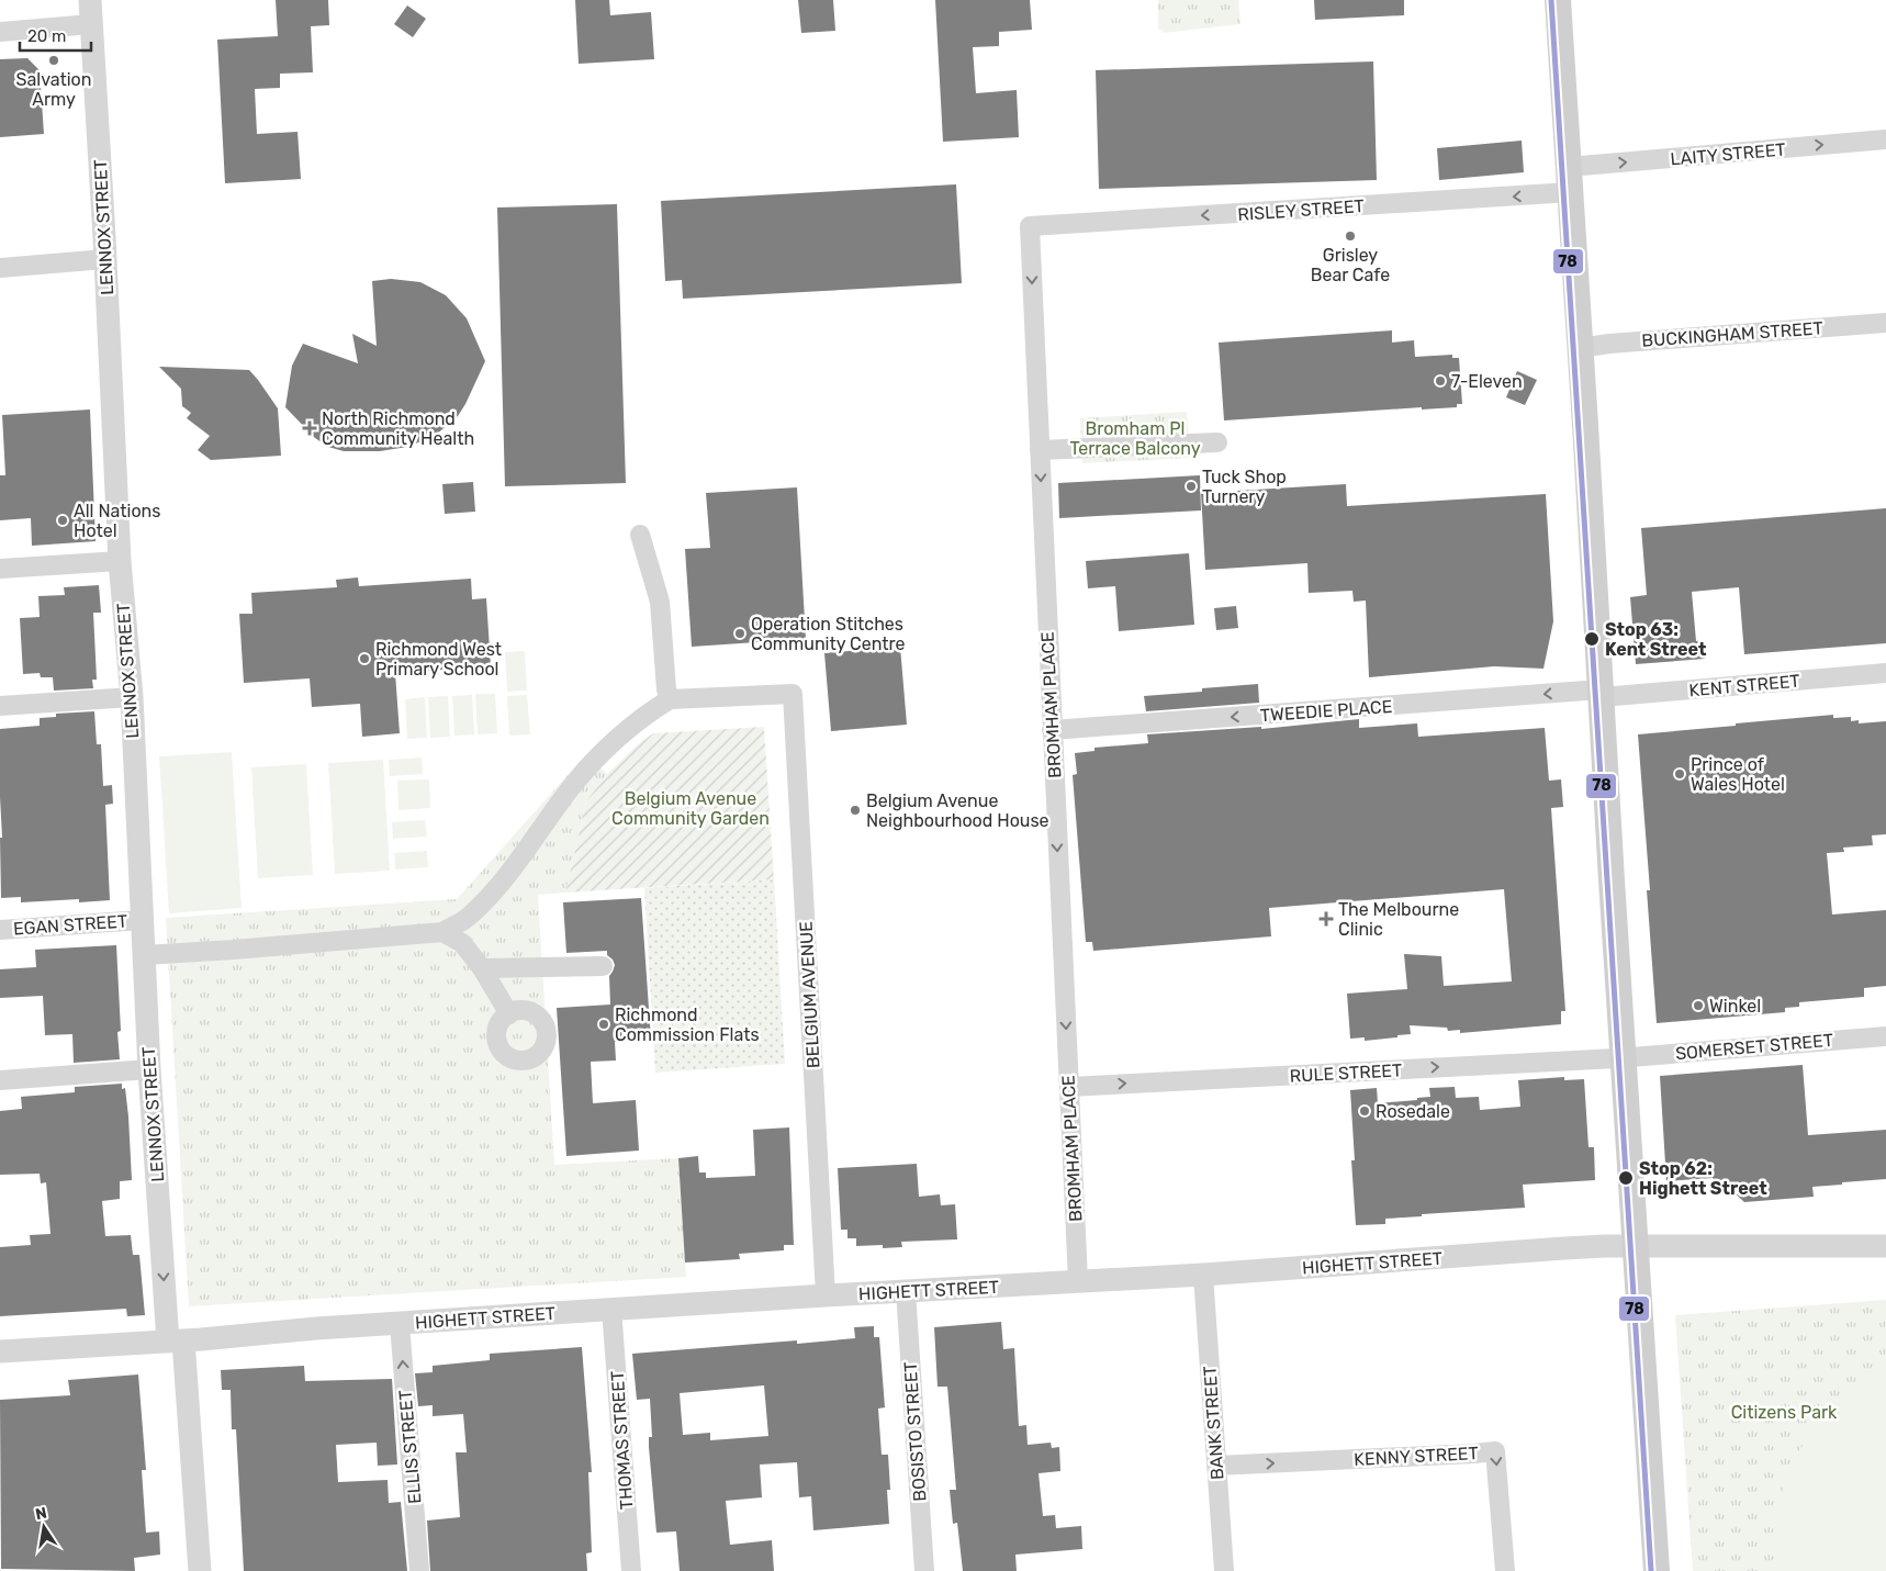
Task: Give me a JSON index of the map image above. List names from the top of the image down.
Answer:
{
  "streets": {
    "street": [
      "LAITY STREET",
      "RISLEY STREET",
      "LENNOX STREET",
      "BUCKINGHAM STREET",
      "KENT STREET",
      "BROMHAM PLACE",
      "TWEEDIE PLACE",
      "EGAN STREET",
      "BELGIUM AVENUE",
      "SOMERSET STREET",
      "RULE STREET",
      "HIGHETT STREET",
      "BANK STREET",
      "BOSISTO STREET",
      "THOMAS STREET",
      "ELLIS STREET",
      "KENNY STREET"
    ]
  },
  "crossings": [
    ["RISLEY STREET", "BROMHAM PLACE"],
    ["LENNOX STREET", "EGAN STREET"],
    ["LENNOX STREET", "HIGHETT STREET"],
    ["KENT STREET", "TWEEDIE PLACE"],
    ["BROMHAM PLACE", "TWEEDIE PLACE"],
    ["BROMHAM PLACE", "RULE STREET"],
    ["BROMHAM PLACE", "HIGHETT STREET"],
    ["BELGIUM AVENUE", "HIGHETT STREET"],
    ["SOMERSET STREET", "RULE STREET"],
    ["HIGHETT STREET", "BANK STREET"],
    ["HIGHETT STREET", "BOSISTO STREET"],
    ["HIGHETT STREET", "THOMAS STREET"],
    ["HIGHETT STREET", "ELLIS STREET"],
    ["BANK STREET", "KENNY STREET"]
  ],
  "one_way": [
    "LAITY STREET",
    "RISLEY STREET",
    "BROMHAM PLACE",
    "TWEEDIE PLACE",
    "RULE STREET",
    "ELLIS STREET"
  ],
  "parks": ["Bromham Pl Terrace Balcony", "Belgium Avenue Community Garden", "Citizens Park"],
  "places": {
    "other": [
      "Salvation Army",
      "Grisley Bear Cafe",
      "7-Eleven",
      "Tuck Shop Turnery",
      "All Nations Hotel",
      "Operation Stitches Community Centre",
      "Stop 63: Kent Street",
      "Richmond West Primary School",
      "Prince of Wales Hotel",
      "Belgium Avenue Neighbourhood House",
      "Winkel",
      "Richmond Commission Flats",
      "Rosedale",
      "Stop 62: Highett Street"
    ],
    "health": ["North Richmond Community Health", "The Melbourne Clinic"]
  },
  "lines": ["transit line 78"],
  "scale_bar": "20 m",
  "north": "top"
}
